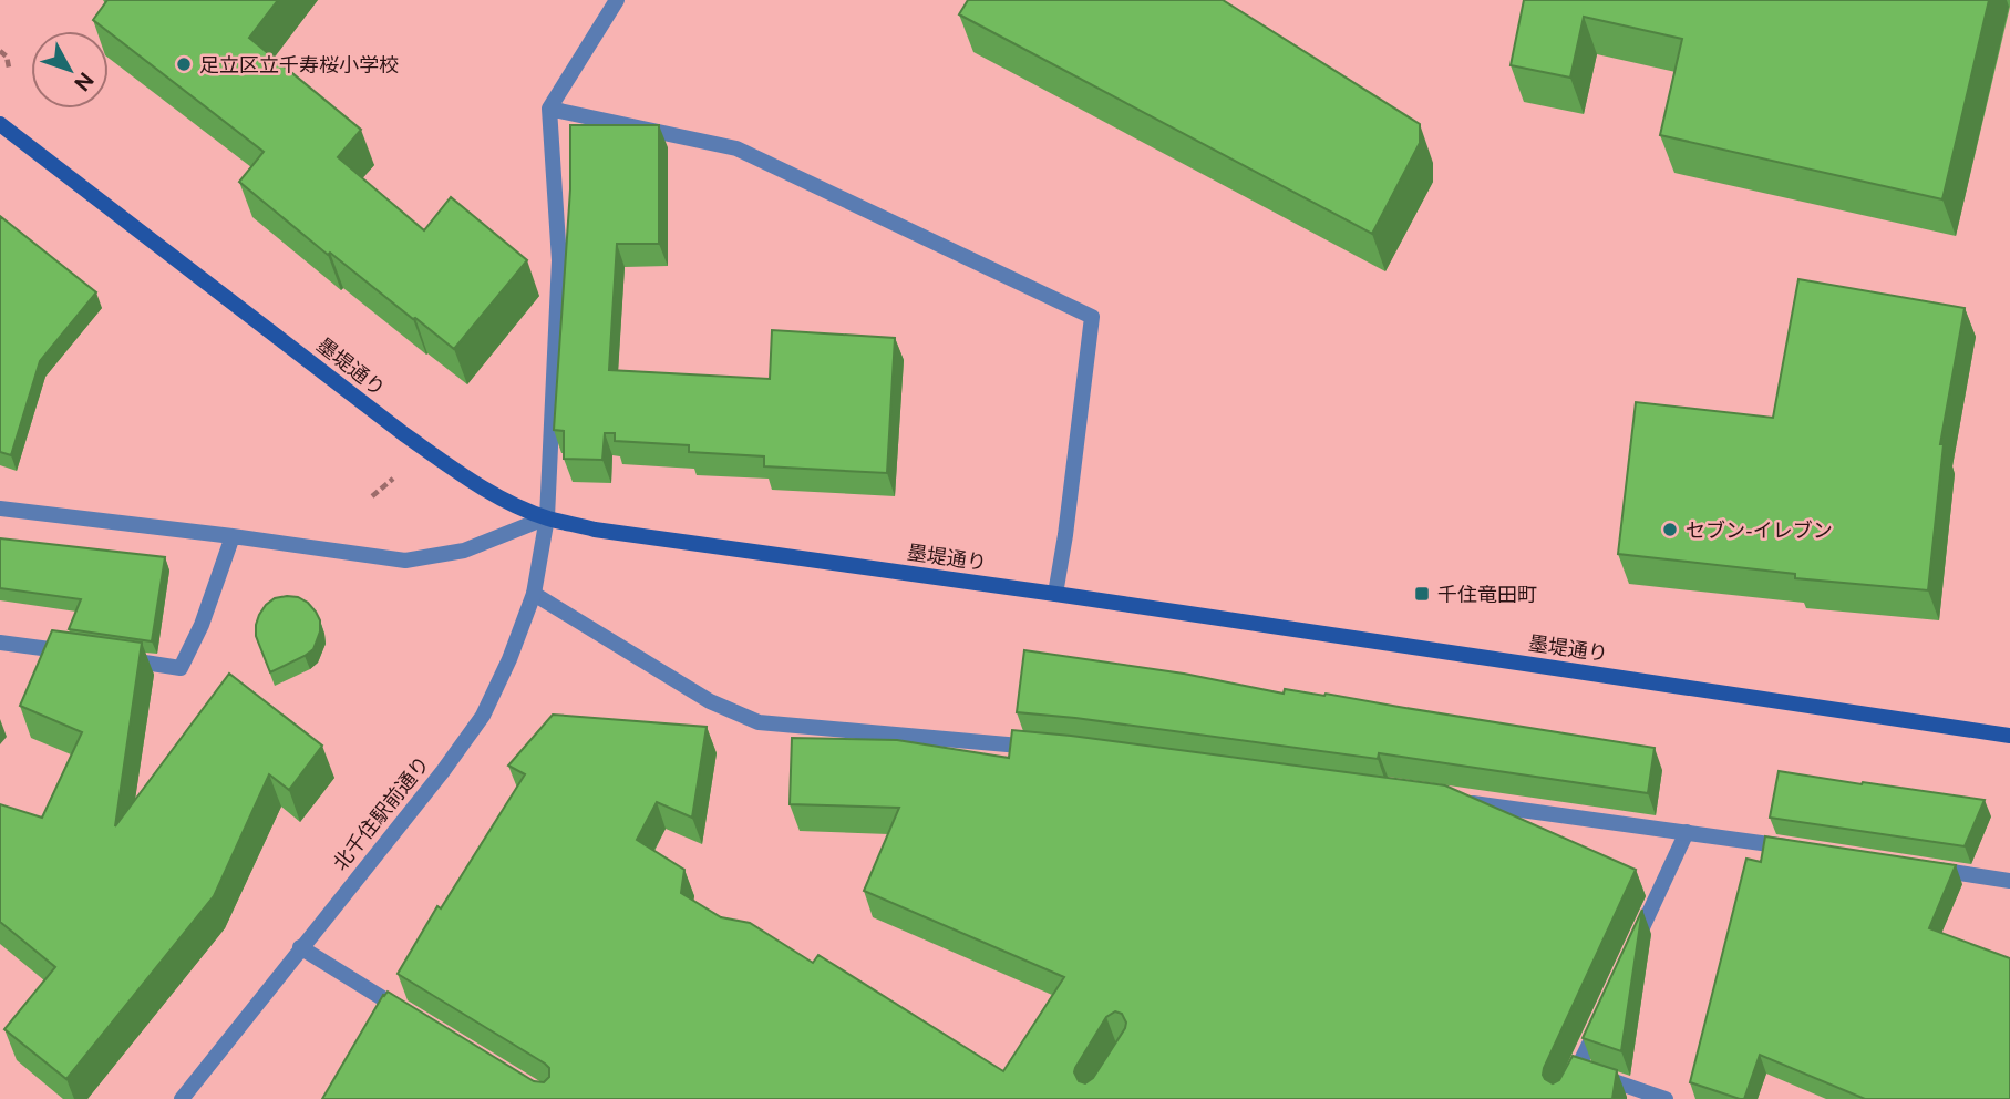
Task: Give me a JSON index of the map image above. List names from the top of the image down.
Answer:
{
  "streets": {
    "main road": ["墨堤通り"],
    "street": ["北千住駅前通り"]
  },
  "crossings": [
    ["墨堤通り", "北千住駅前通り"]
  ],
  "places": {
    "other": ["足立区立千寿桜小学校", "セブン-イレブン"],
    "transit": ["千住竜田町"]
  },
  "north": "bottom right"
}
